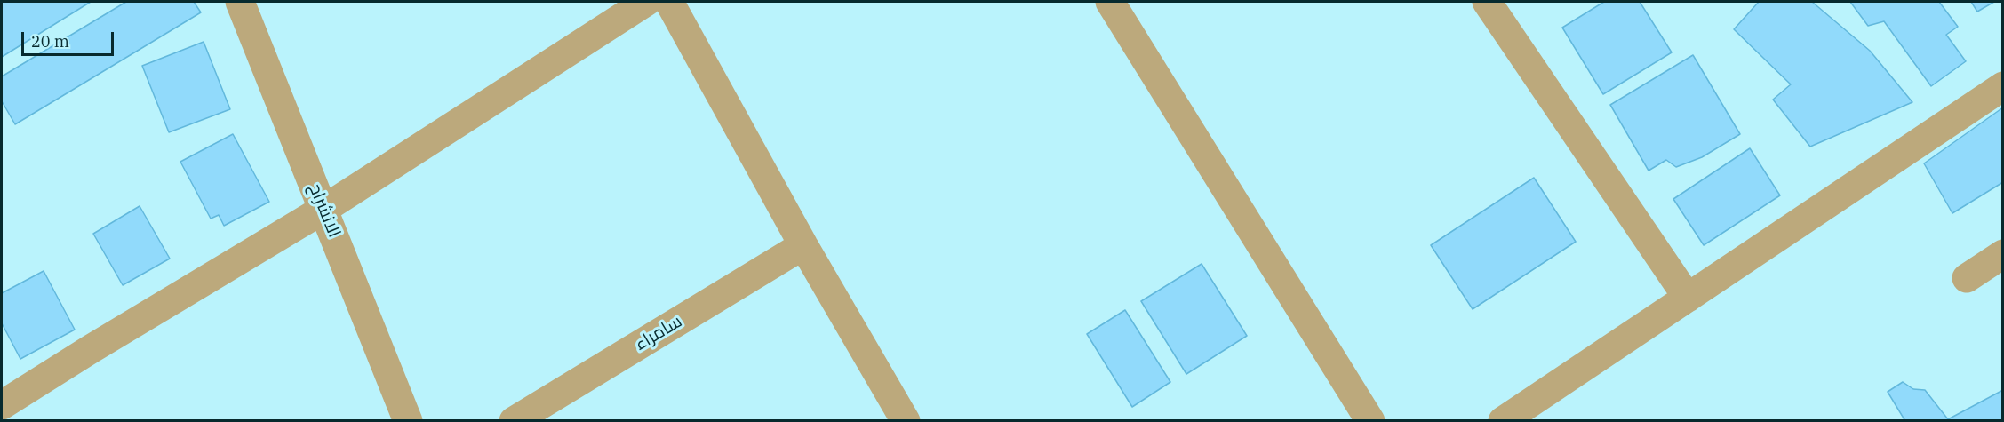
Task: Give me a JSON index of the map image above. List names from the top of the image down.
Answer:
{
  "streets": {
    "street": ["الانشراح", "سامراء"]
  },
  "scale_bar": "20 m"
}
